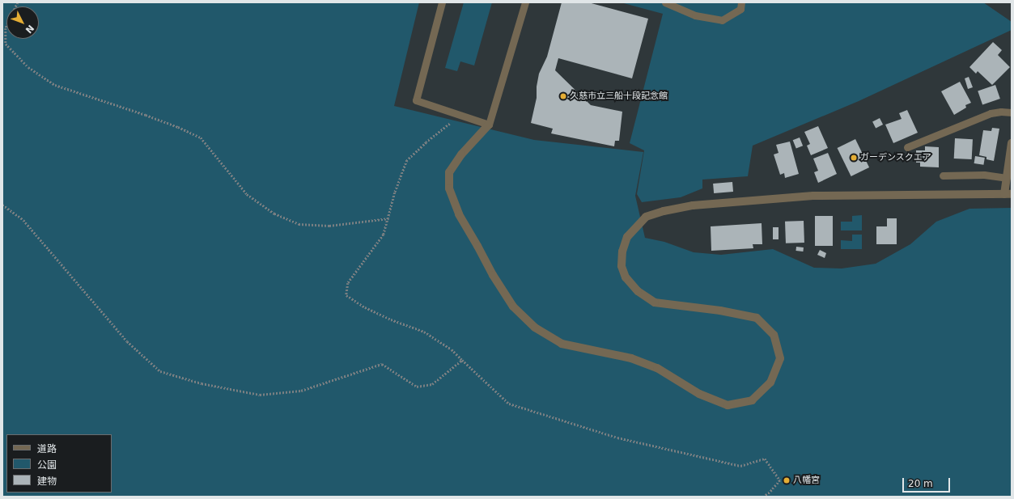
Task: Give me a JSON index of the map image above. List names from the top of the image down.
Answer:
{
  "places": ["久慈市立三船十段記念館", "ガーデンスクエア", "八幡宮"],
  "legend": ["道路", "公園", "建物"],
  "scale_bar": "20 m",
  "north": "bottom right"
}
